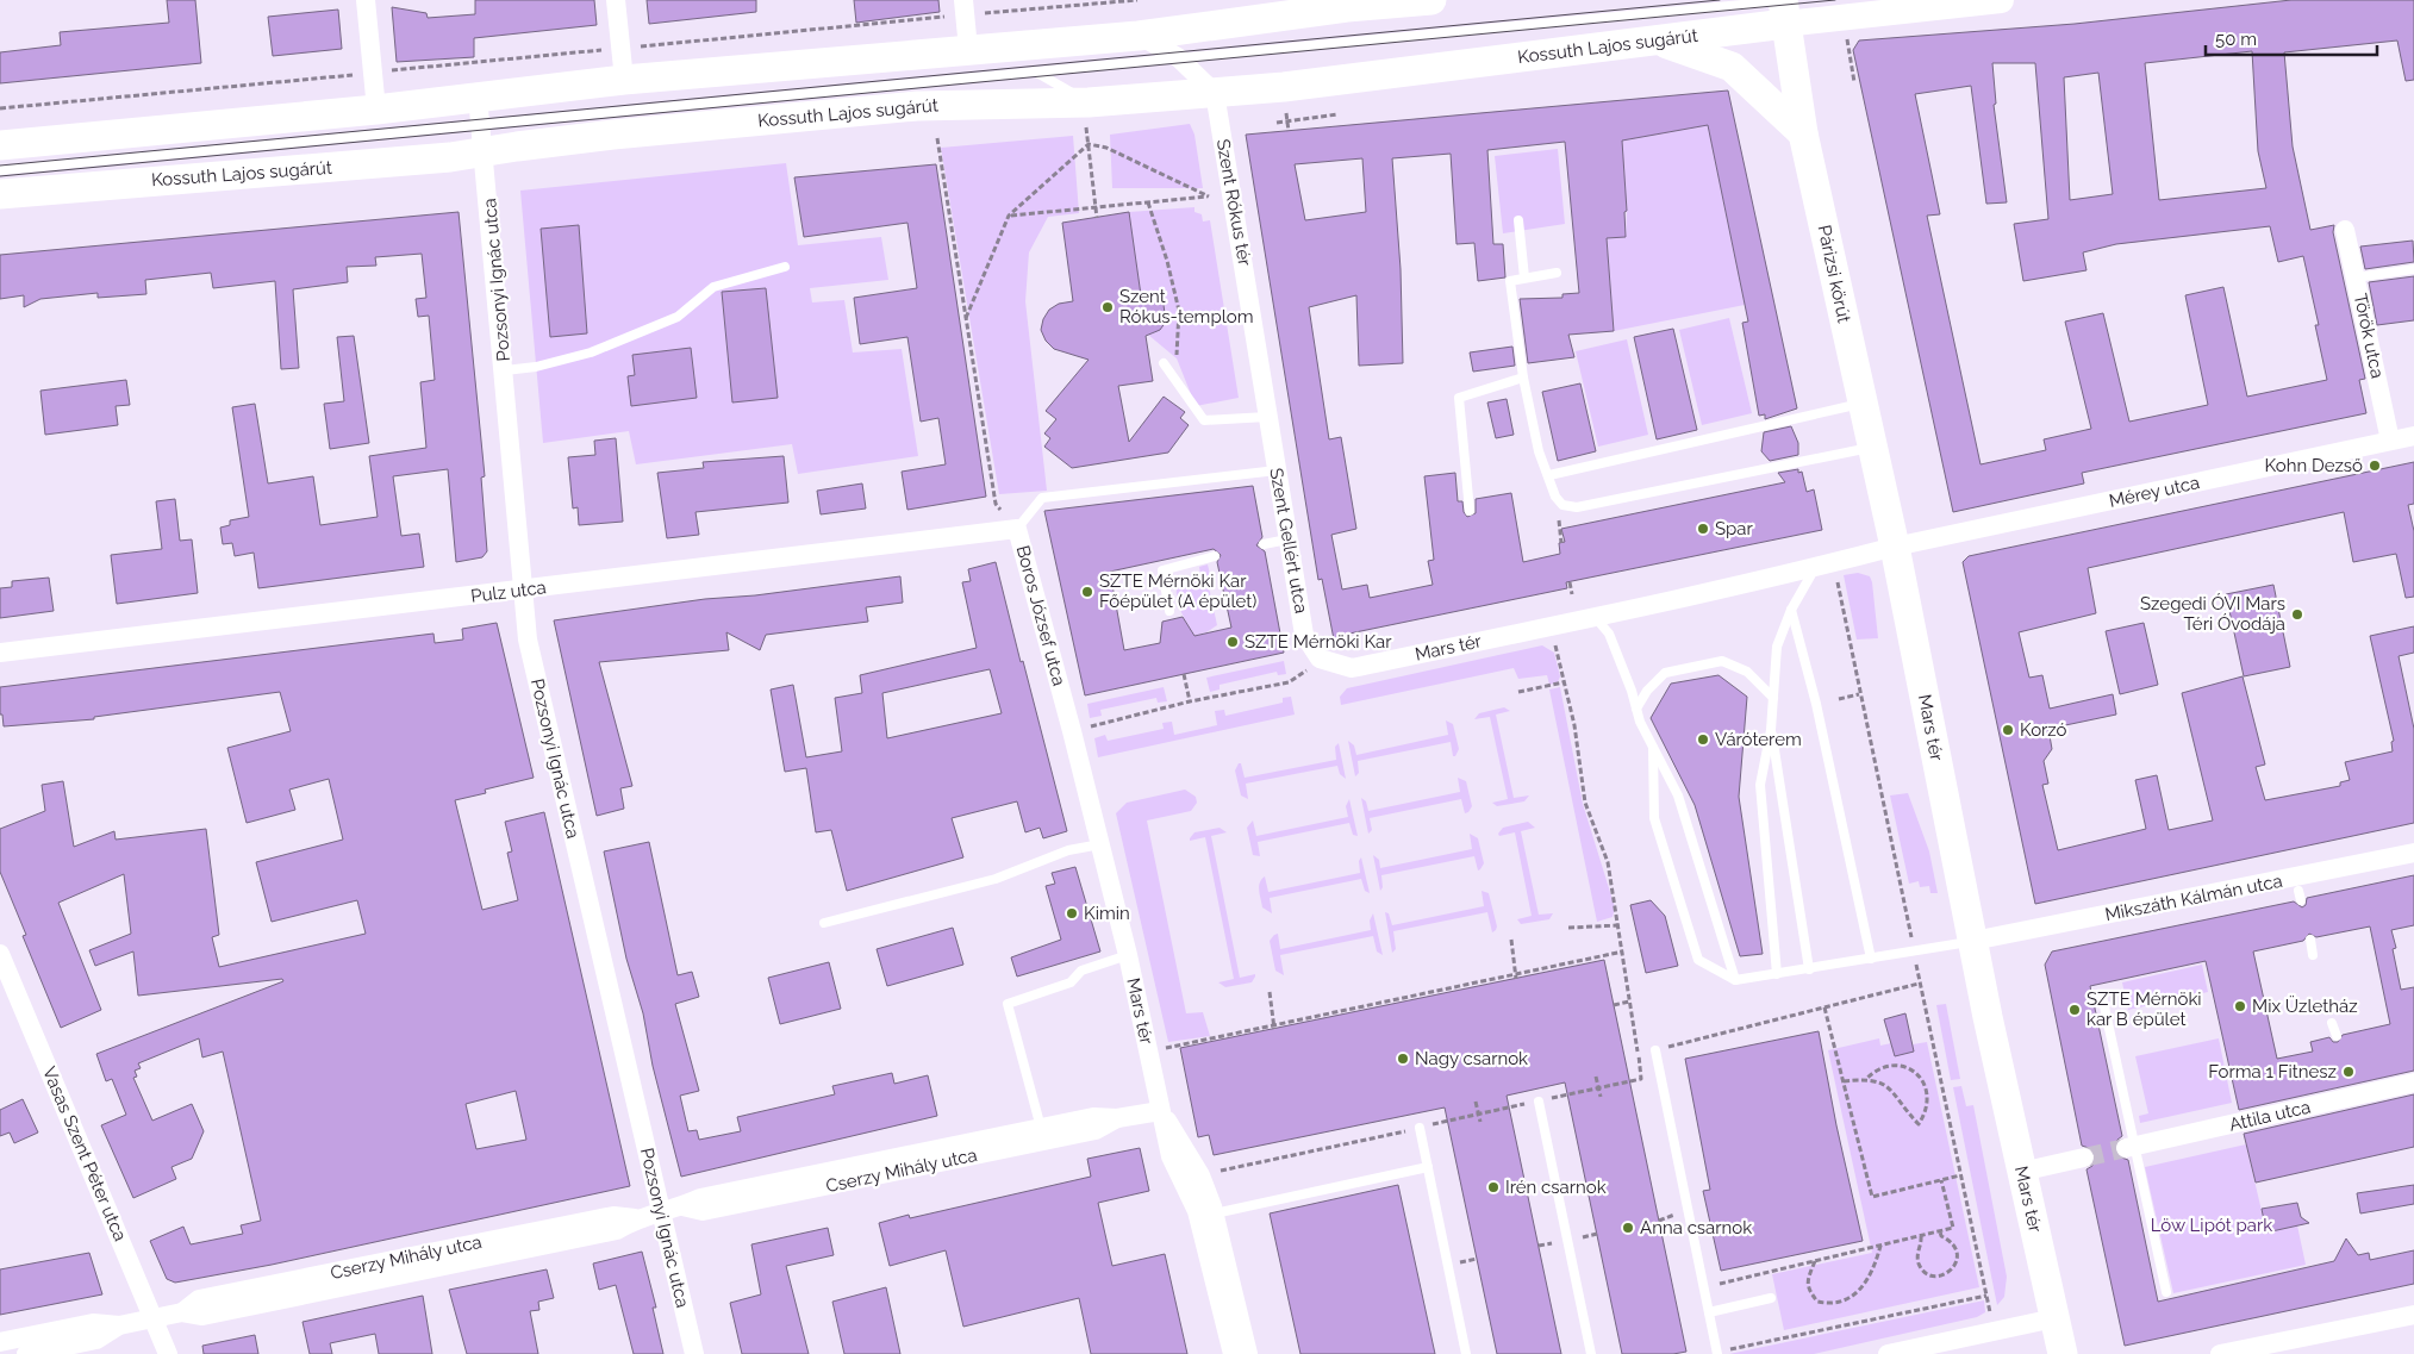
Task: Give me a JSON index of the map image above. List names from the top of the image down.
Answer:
{
  "streets": {
    "main road": ["Kossuth Lajos sugárút", "Párizsi körút", "Mars tér"],
    "street": [
      "Szent Rókus tér",
      "Pozsonyi Ignác utca",
      "Török utca",
      "Mérey utca",
      "Szent Gellért utca",
      "Pulz utca",
      "Boros József utca",
      "Mikszáth Kálmán utca",
      "Attila utca",
      "Vasas Szent Péter utca",
      "Cserzy Mihály utca"
    ]
  },
  "crossings": [
    ["Kossuth Lajos sugárút", "Szent Rókus tér"],
    ["Kossuth Lajos sugárút", "Párizsi körút"],
    ["Kossuth Lajos sugárút", "Pozsonyi Ignác utca"],
    ["Szent Rókus tér", "Szent Gellért utca"],
    ["Párizsi körút", "Mérey utca"],
    ["Párizsi körút", "Mars tér"],
    ["Pozsonyi Ignác utca", "Pulz utca"],
    ["Pozsonyi Ignác utca", "Cserzy Mihály utca"],
    ["Török utca", "Mérey utca"],
    ["Mérey utca", "Mars tér"],
    ["Szent Gellért utca", "Mars tér"],
    ["Pulz utca", "Boros József utca"],
    ["Boros József utca", "Mars tér"],
    ["Mars tér", "Mikszáth Kálmán utca"],
    ["Mars tér", "Cserzy Mihály utca"],
    ["Vasas Szent Péter utca", "Cserzy Mihály utca"]
  ],
  "parks": ["Löw Lipót park"],
  "places": [
    "Szent Rókus-templom",
    "Kohn Dezső",
    "Spar",
    "SZTE Mérnöki Kar Főépület (A épület)",
    "Szegedi ÓVI Mars Téri Óvodája",
    "SZTE Mérnöki Kar",
    "Korzó",
    "Váróterem",
    "Kimin",
    "Mix Üzletház",
    "SZTE Mérnöki kar B épület",
    "Nagy csarnok",
    "Forma 1 Fitnesz",
    "Irén csarnok",
    "Anna csarnok"
  ],
  "scale_bar": "50 m"
}
